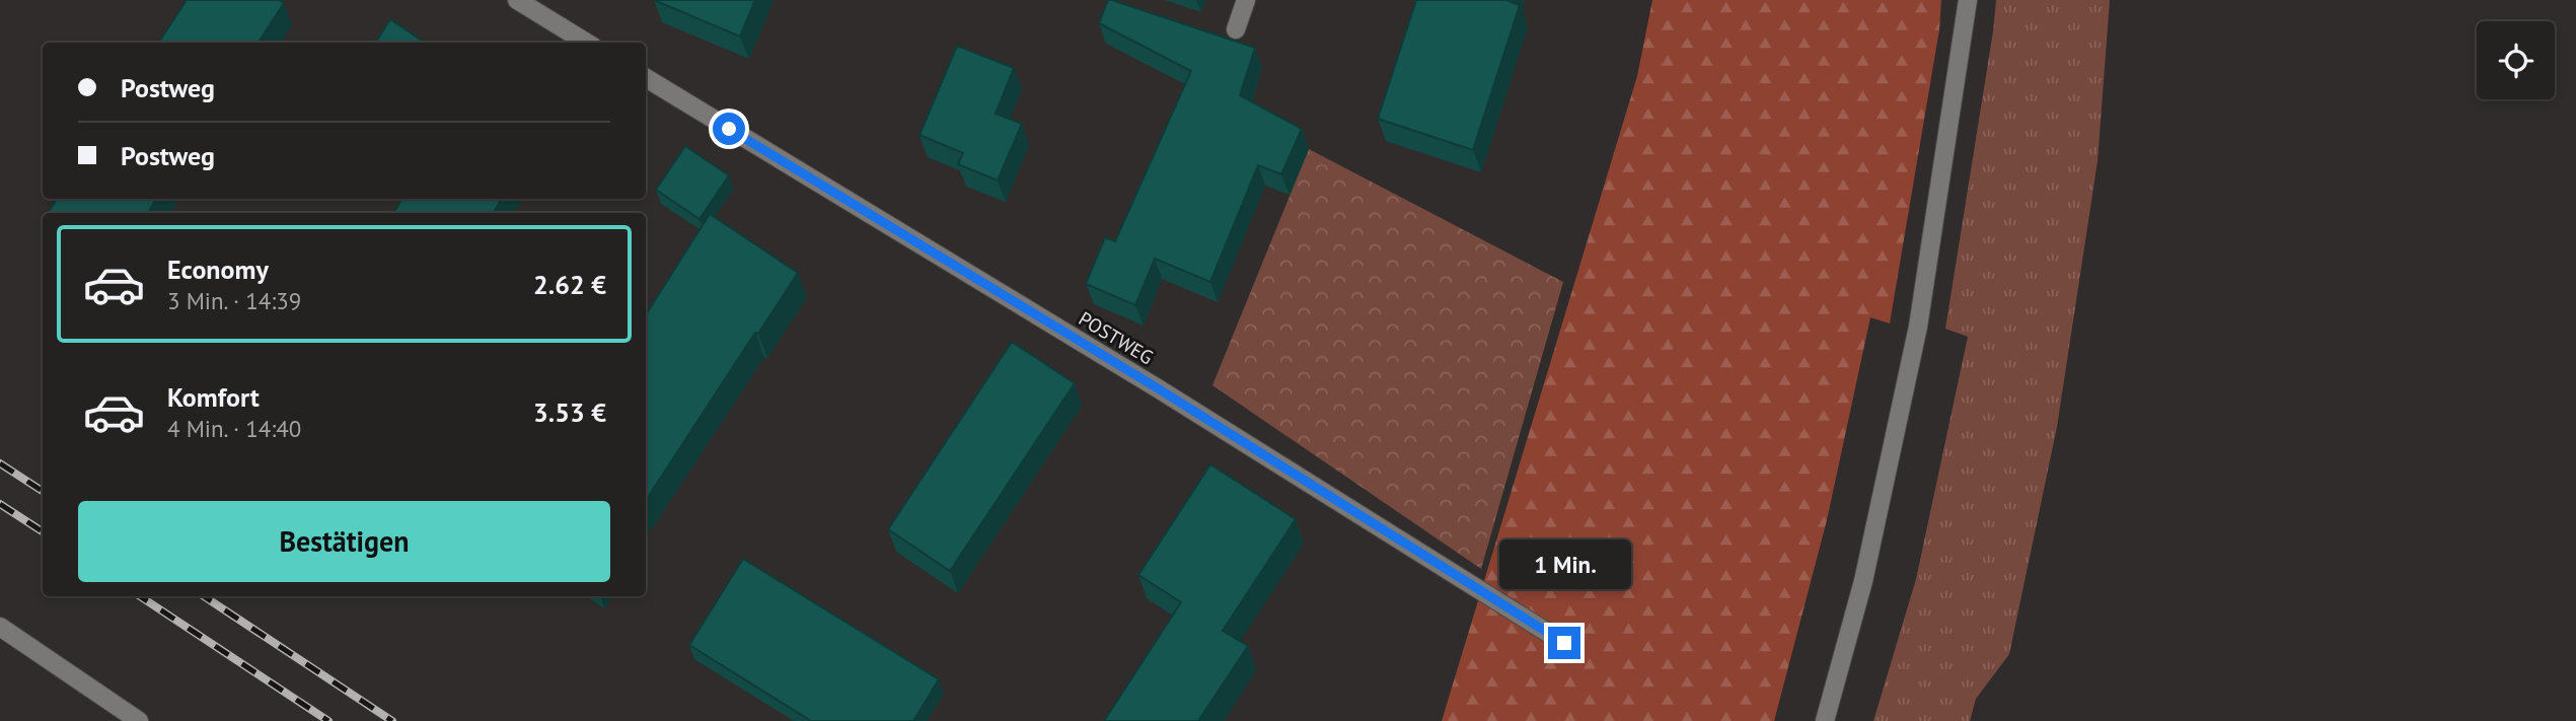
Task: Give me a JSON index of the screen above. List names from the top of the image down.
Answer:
{
  "streets": {
    "street": ["POSTWEG"]
  },
  "page": {
    "banner": ["Postweg", "Postweg"],
    "list": [
      {
        "name": "Economy",
        "note": "3 Min. · 14:39",
        "value": "2.62 €"
      },
      {
        "name": "Komfort",
        "note": "4 Min. · 14:40",
        "value": "3.53 €"
      }
    ],
    "buttons": "Bestätigen",
    "bubble": "1 Min."
  }
}
